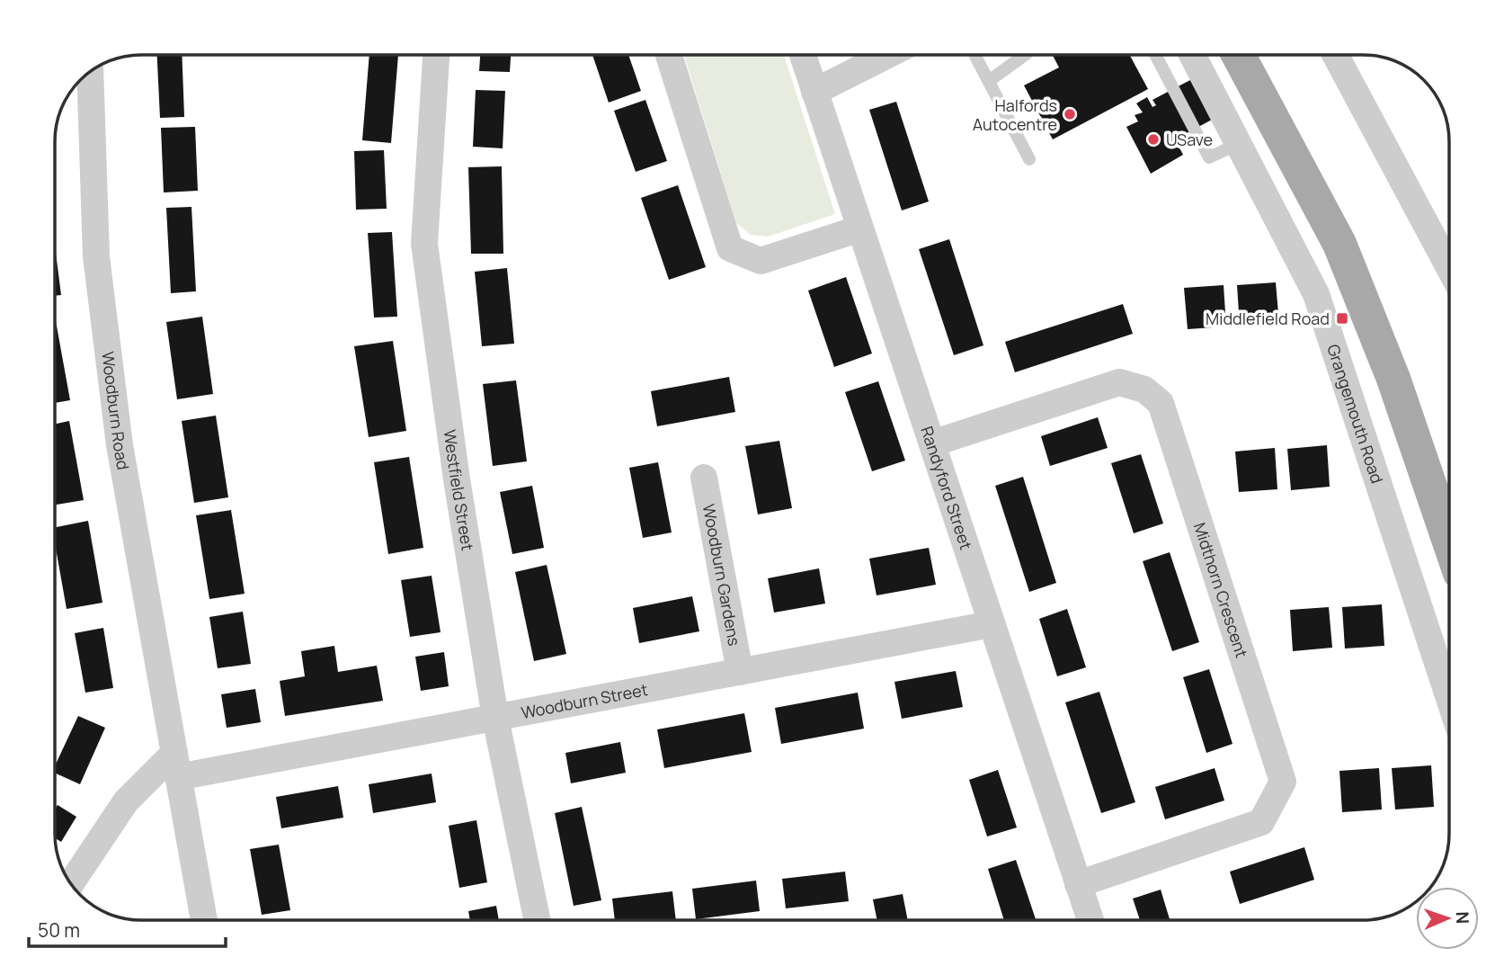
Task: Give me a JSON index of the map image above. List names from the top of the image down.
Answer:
{
  "streets": {
    "street": [
      "Woodburn Road",
      "Grangemouth Road",
      "Randyford Street",
      "Westfield Street",
      "Woodburn Gardens",
      "Midthorn Crescent",
      "Woodburn Street"
    ]
  },
  "crossings": [
    ["Woodburn Road", "Woodburn Street"],
    ["Randyford Street", "Midthorn Crescent"],
    ["Randyford Street", "Woodburn Street"],
    ["Westfield Street", "Woodburn Street"],
    ["Woodburn Gardens", "Woodburn Street"]
  ],
  "places": {
    "other": ["Halfords Autocentre", "USave"],
    "transit": ["Middlefield Road"]
  },
  "scale_bar": "50 m",
  "north": "right"
}
